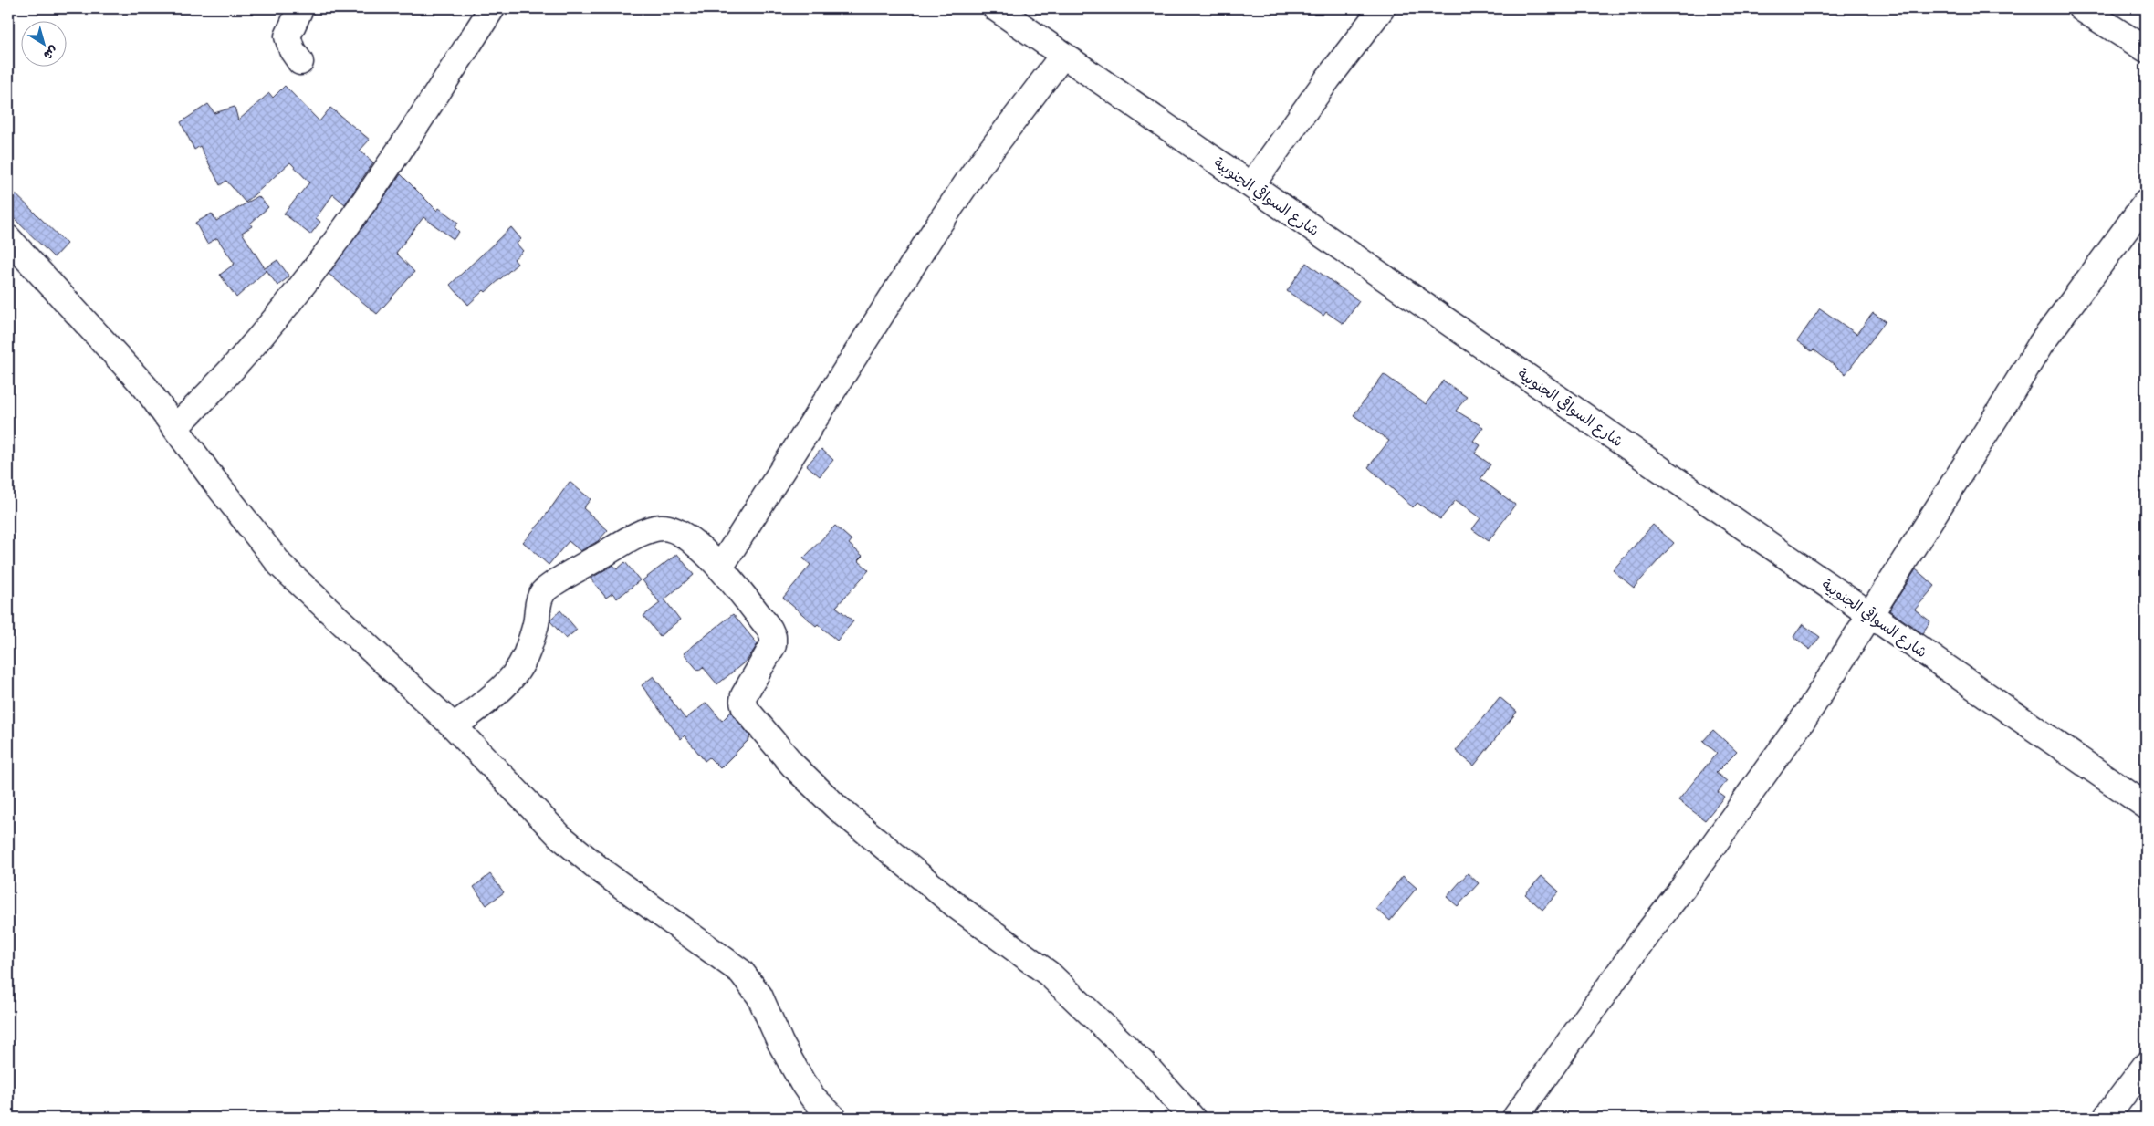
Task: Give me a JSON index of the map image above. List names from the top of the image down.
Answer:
{
  "streets": {
    "street": ["شارع السواقي الجنوبية"]
  },
  "north": "bottom right"
}
